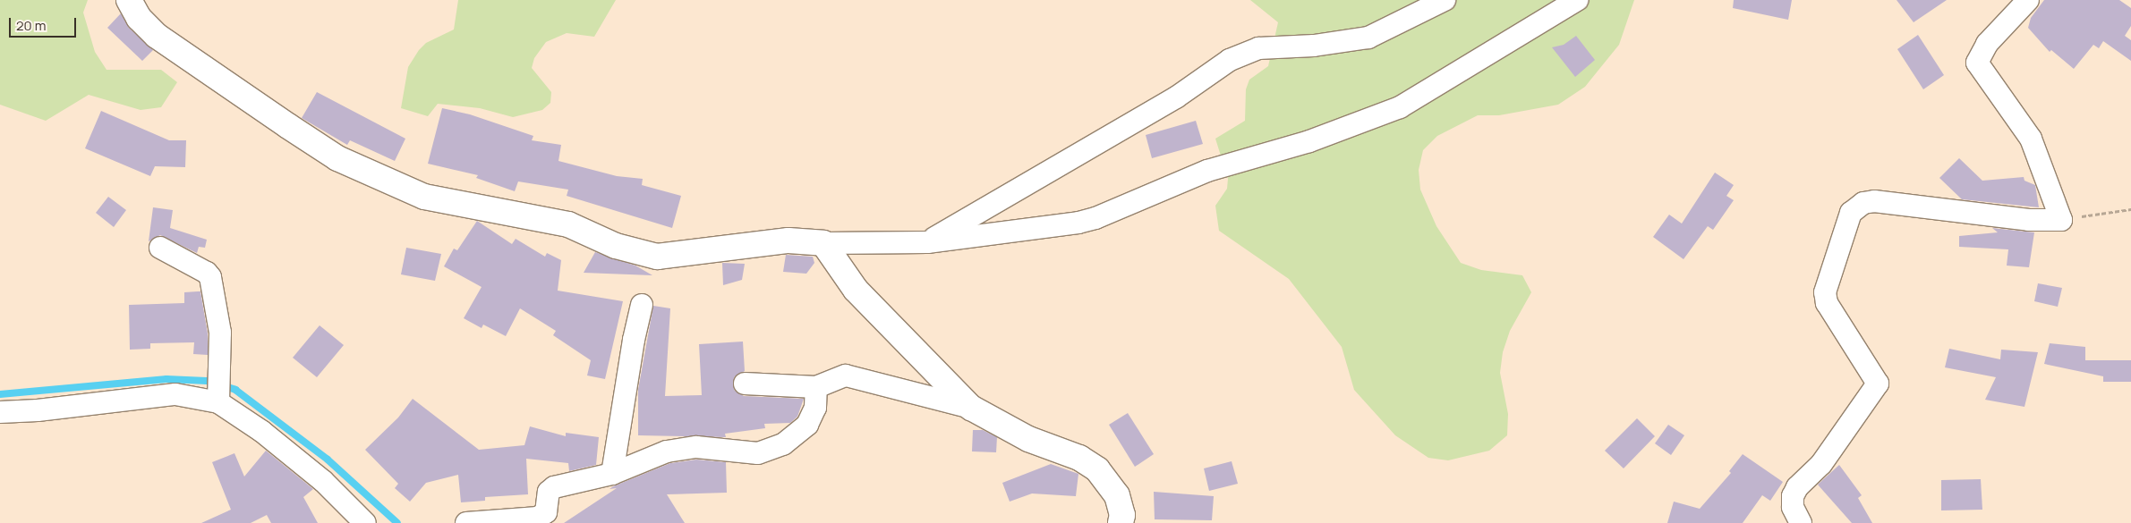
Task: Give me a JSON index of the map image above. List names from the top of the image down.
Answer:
{
  "scale_bar": "20 m"
}
